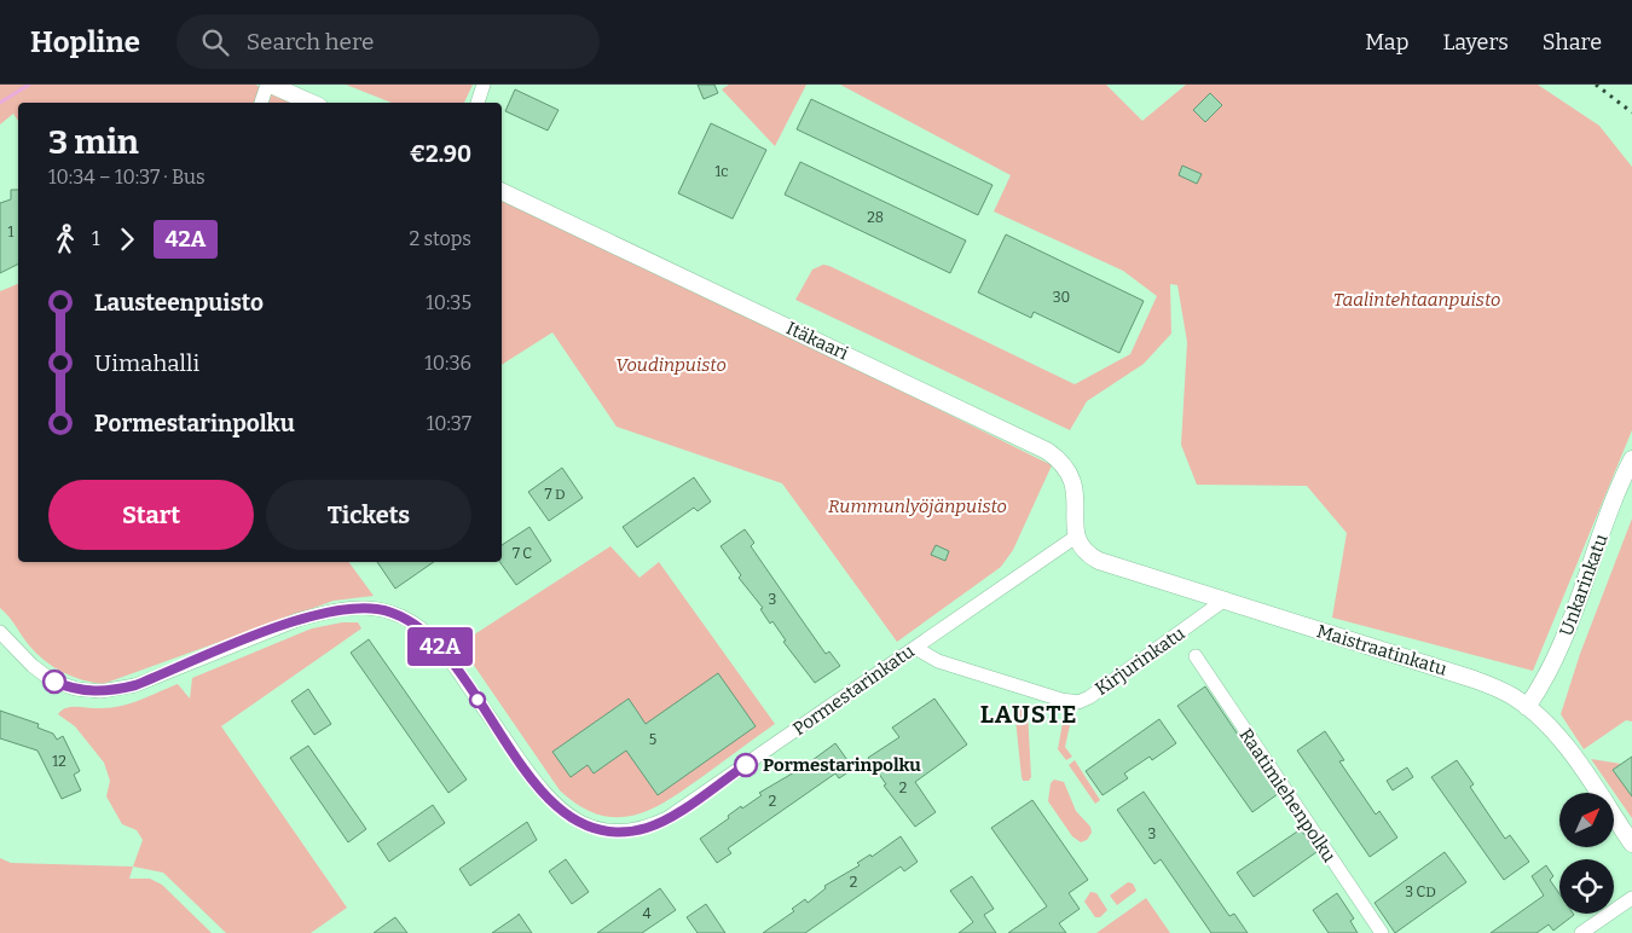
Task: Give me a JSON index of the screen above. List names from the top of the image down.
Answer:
{
  "streets": {
    "street": [
      "Itäkaari",
      "Unkarinkatu",
      "Maistraatinkatu",
      "Kirjurinkatu",
      "Pormestarinkatu",
      "Raatimiehenpolku"
    ]
  },
  "crossings": [
    ["Itäkaari", "Maistraatinkatu"],
    ["Itäkaari", "Pormestarinkatu"],
    ["Unkarinkatu", "Maistraatinkatu"],
    ["Maistraatinkatu", "Kirjurinkatu"],
    ["Maistraatinkatu", "Pormestarinkatu"],
    ["Kirjurinkatu", "Pormestarinkatu"]
  ],
  "districts": ["LAUSTE"],
  "parks": ["Taalintehtaanpuisto", "Voudinpuisto", "Rummunlyöjänpuisto"],
  "places": ["Pormestarinpolku"],
  "lines": ["bus line 42A"],
  "house_numbers": [
    "1c",
    "28",
    "1",
    "30",
    "7 D",
    "7 C",
    "3",
    "5",
    "12",
    "2",
    "2",
    "3",
    "2",
    "3 CD",
    "4"
  ],
  "north": "top right",
  "page": {
    "header": "Hopline",
    "search": "Search here",
    "nav": ["Map", "Layers", "Share"],
    "on_map": "42A",
    "heading": ["3 min", "10:34 – 10:37 · Bus", "€2.90"],
    "legs": ["1", "42A", "2 stops"],
    "list": [
      {
        "name": "Lausteenpuisto",
        "value": "10:35"
      },
      {
        "name": "Uimahalli",
        "value": "10:36"
      },
      {
        "name": "Pormestarinpolku",
        "value": "10:37"
      }
    ],
    "buttons": ["Start", "Tickets"]
  }
}
